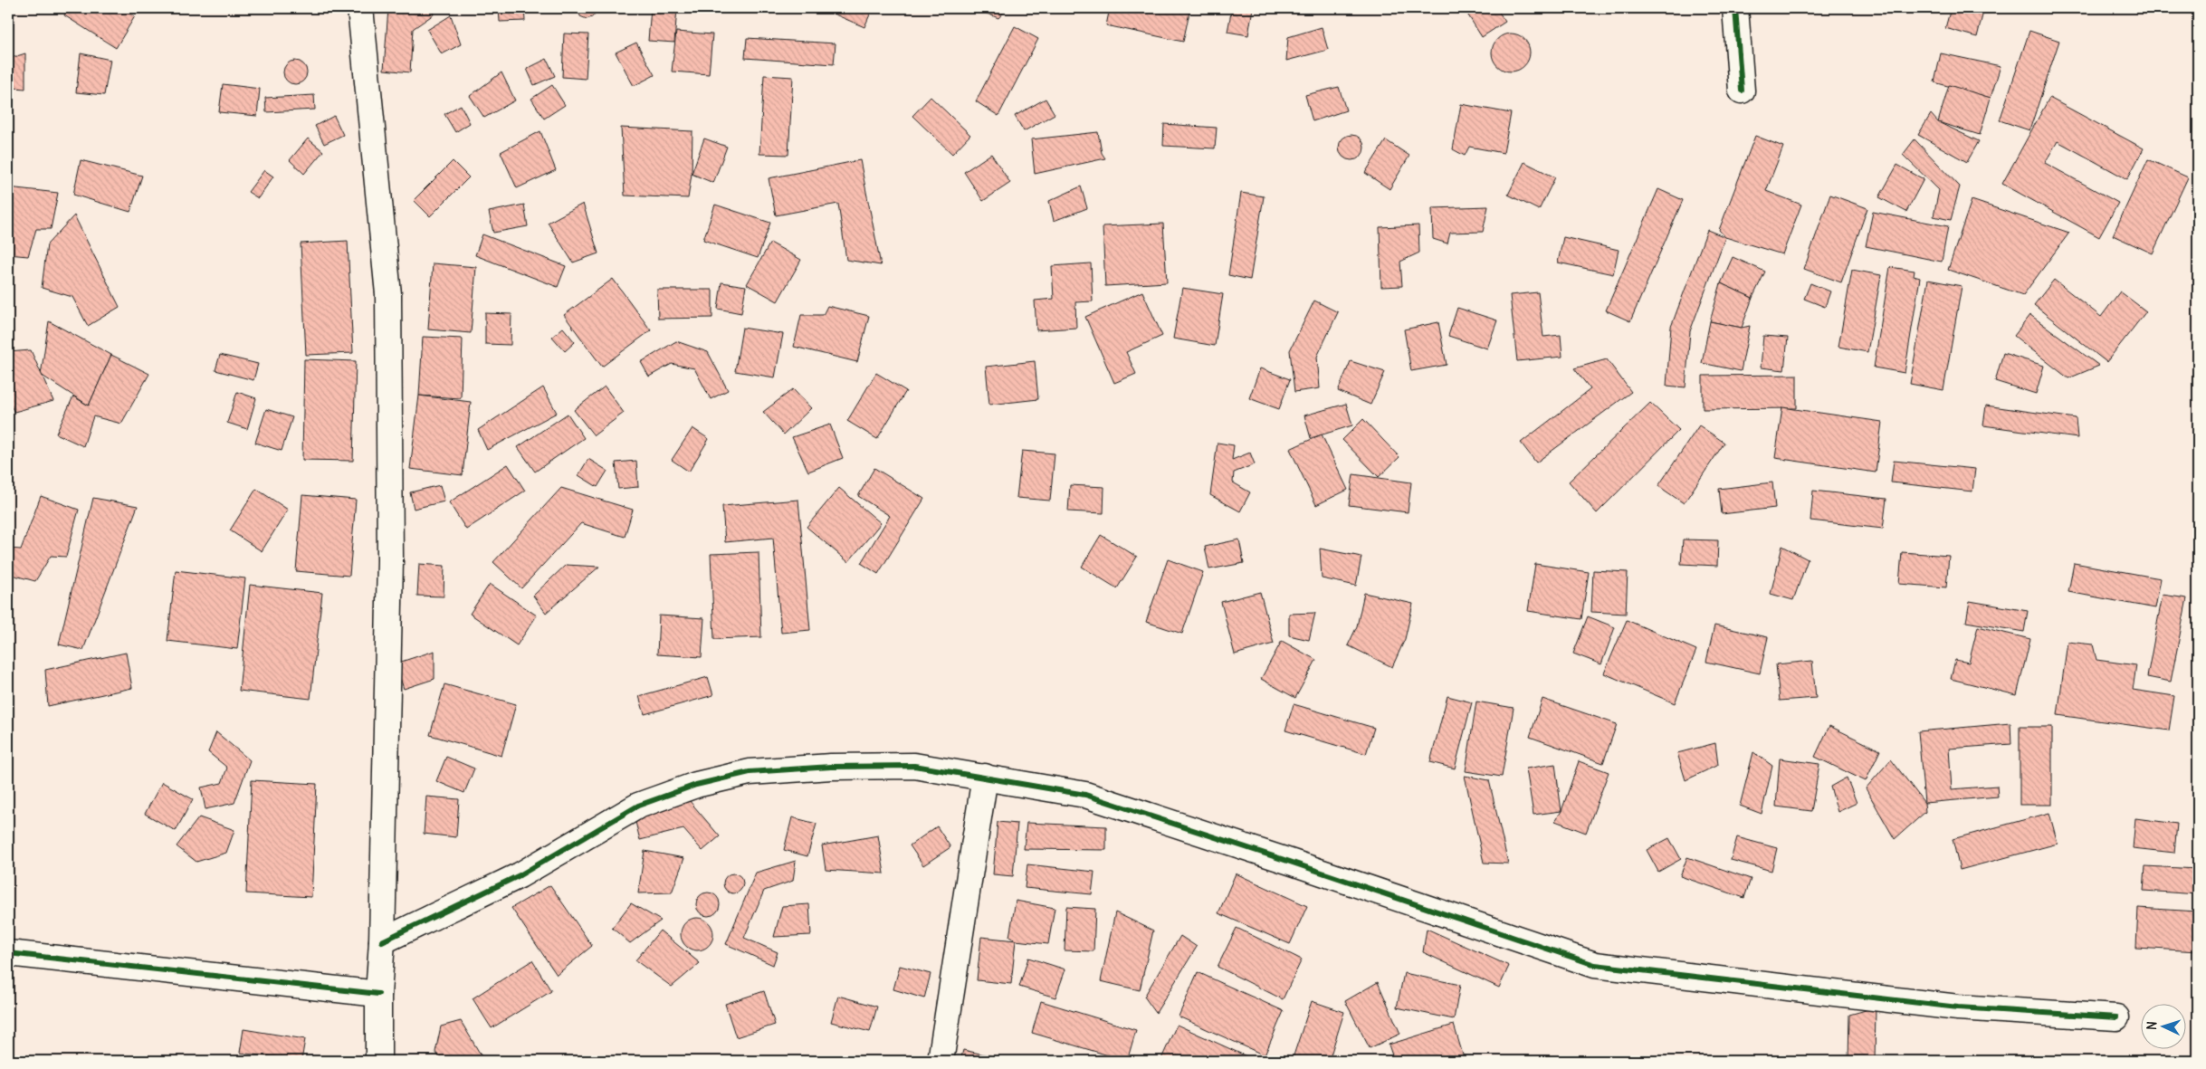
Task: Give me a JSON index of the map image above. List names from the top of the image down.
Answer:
{
  "north": "left"
}
